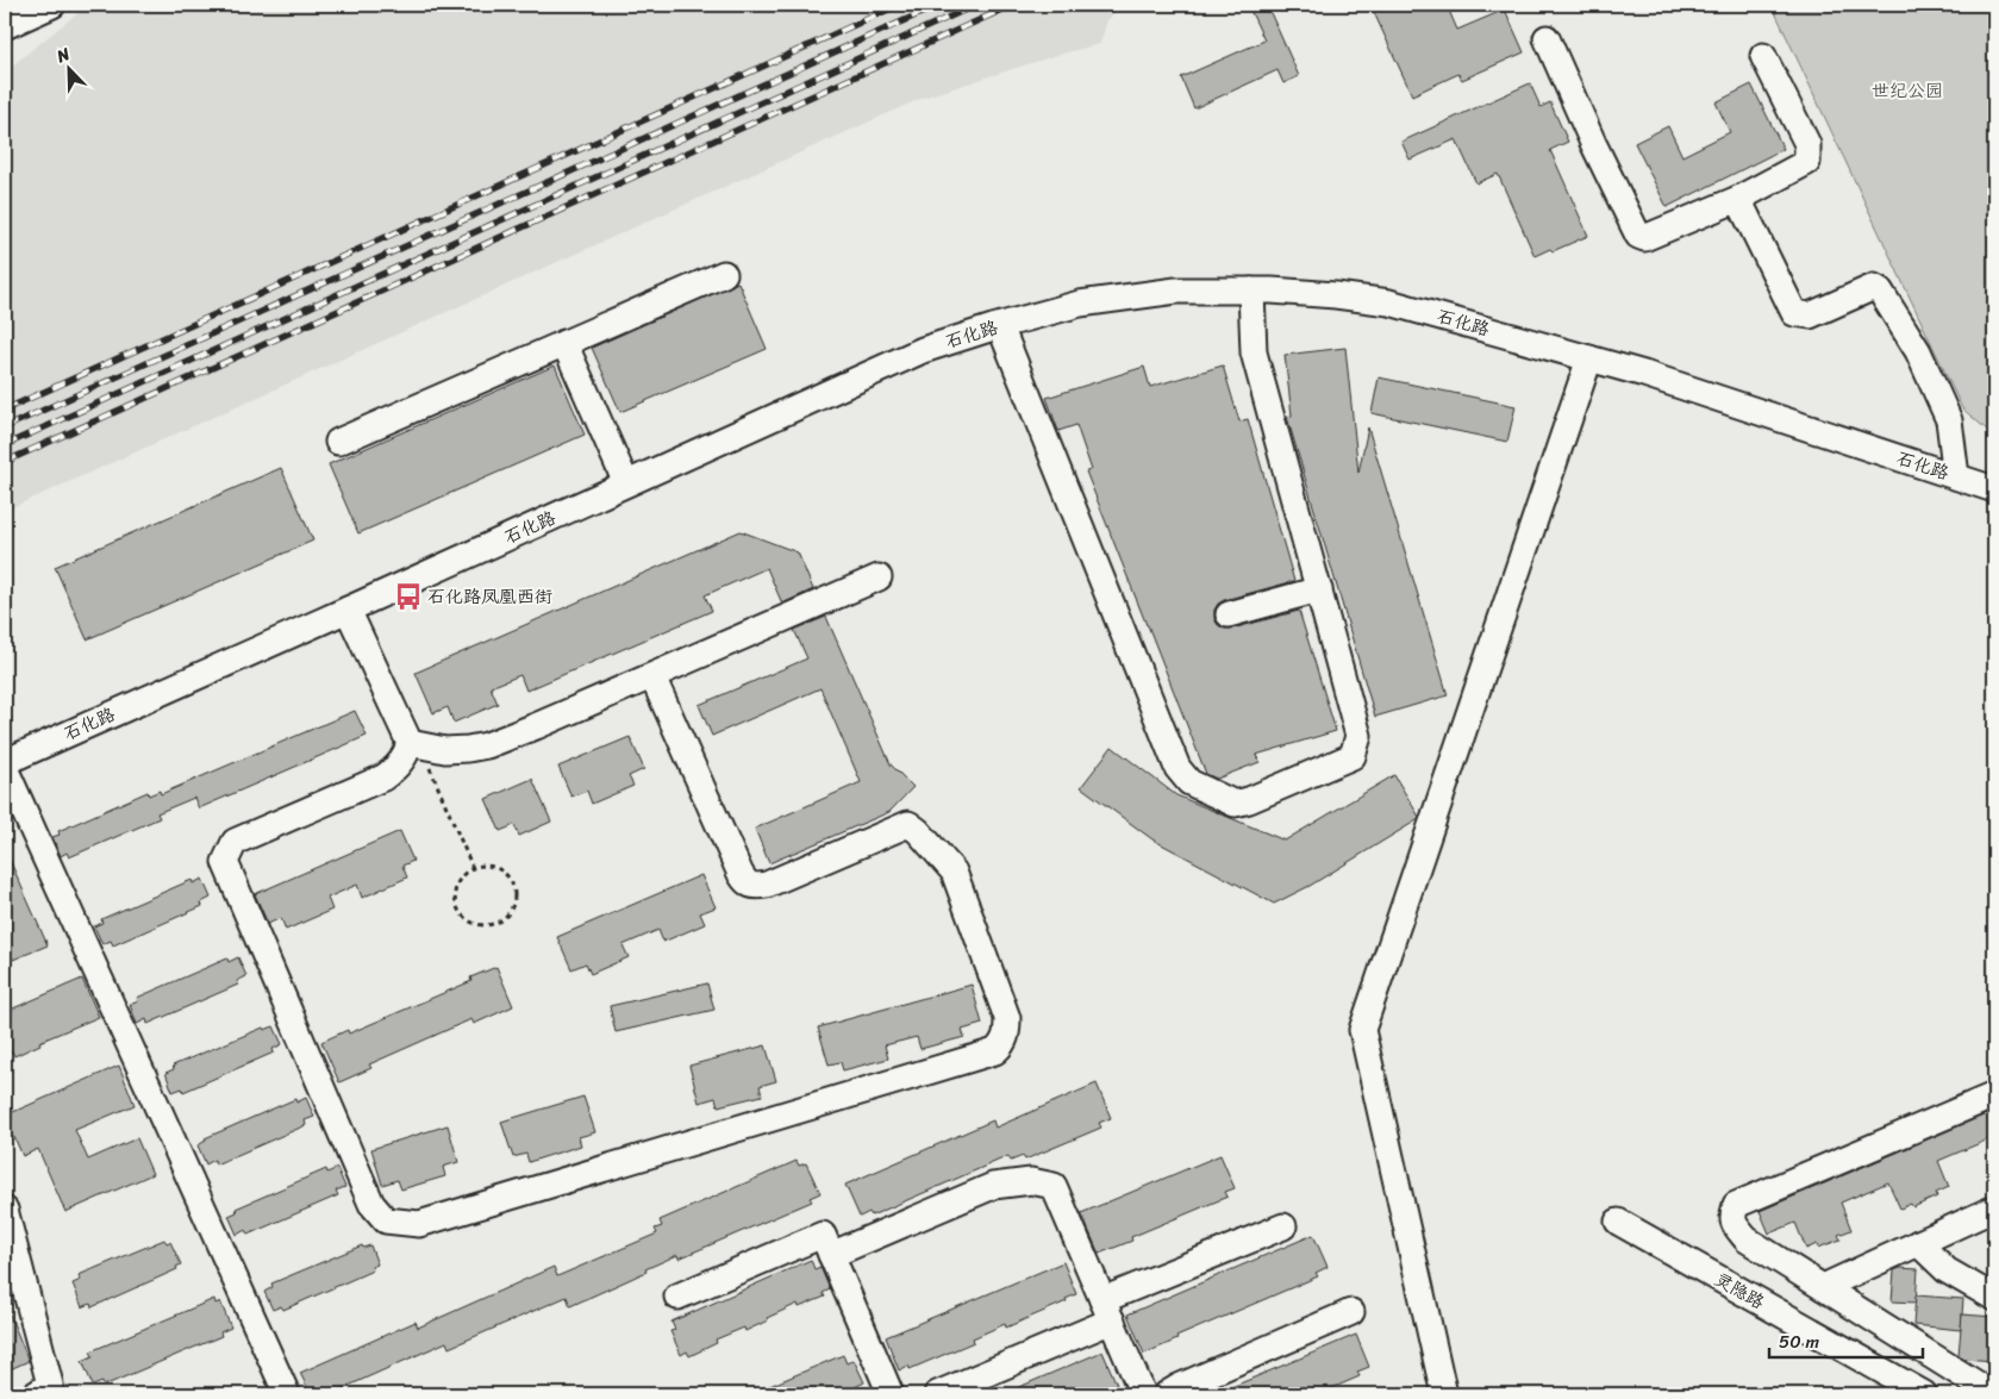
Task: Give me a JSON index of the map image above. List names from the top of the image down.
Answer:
{
  "streets": {
    "street": ["石化路", "灵隐路"]
  },
  "parks": ["世纪公园"],
  "places": {
    "bus stop": ["石化路凤凰西街"]
  },
  "scale_bar": "50 m",
  "north": "top left"
}
